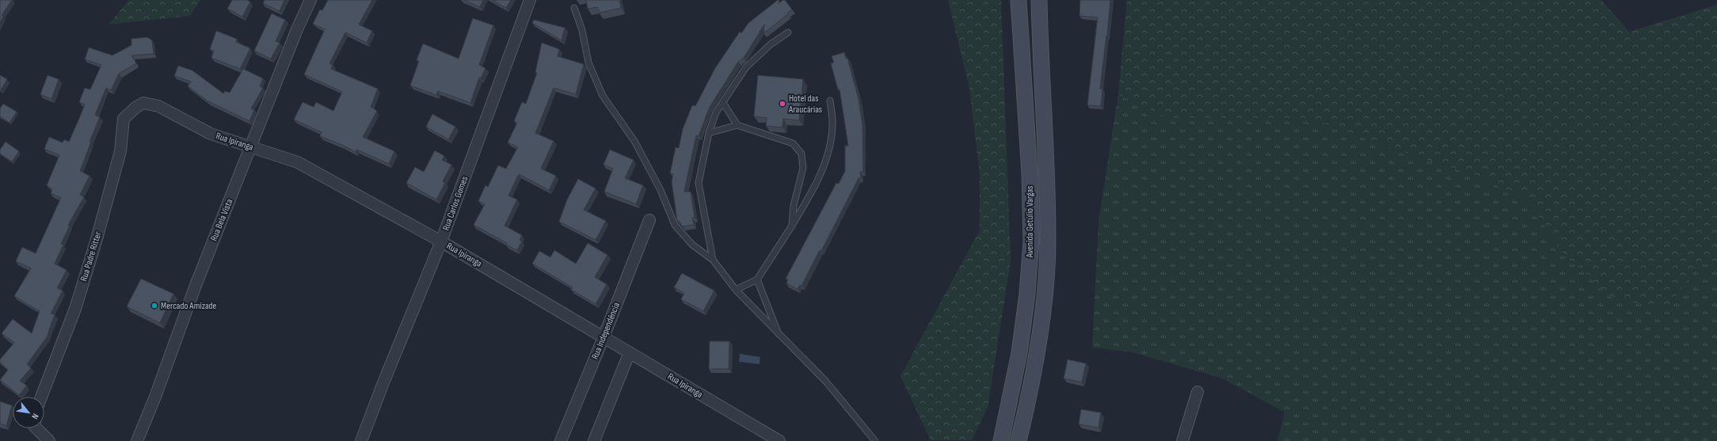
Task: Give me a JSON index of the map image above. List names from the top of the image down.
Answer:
{
  "streets": {
    "main road": ["Avenida Getúlio Vargas"],
    "street": [
      "Rua Ipiranga",
      "Rua Carlos Gomes",
      "Rua Bela Vista",
      "Rua Padre Ritter",
      "Rua Independência"
    ]
  },
  "crossings": [
    ["Rua Ipiranga", "Rua Carlos Gomes"],
    ["Rua Ipiranga", "Rua Bela Vista"],
    ["Rua Ipiranga", "Rua Padre Ritter"],
    ["Rua Ipiranga", "Rua Independência"]
  ],
  "places": ["Hotel das Araucárias", "Mercado Amizade"],
  "north": "bottom right"
}
